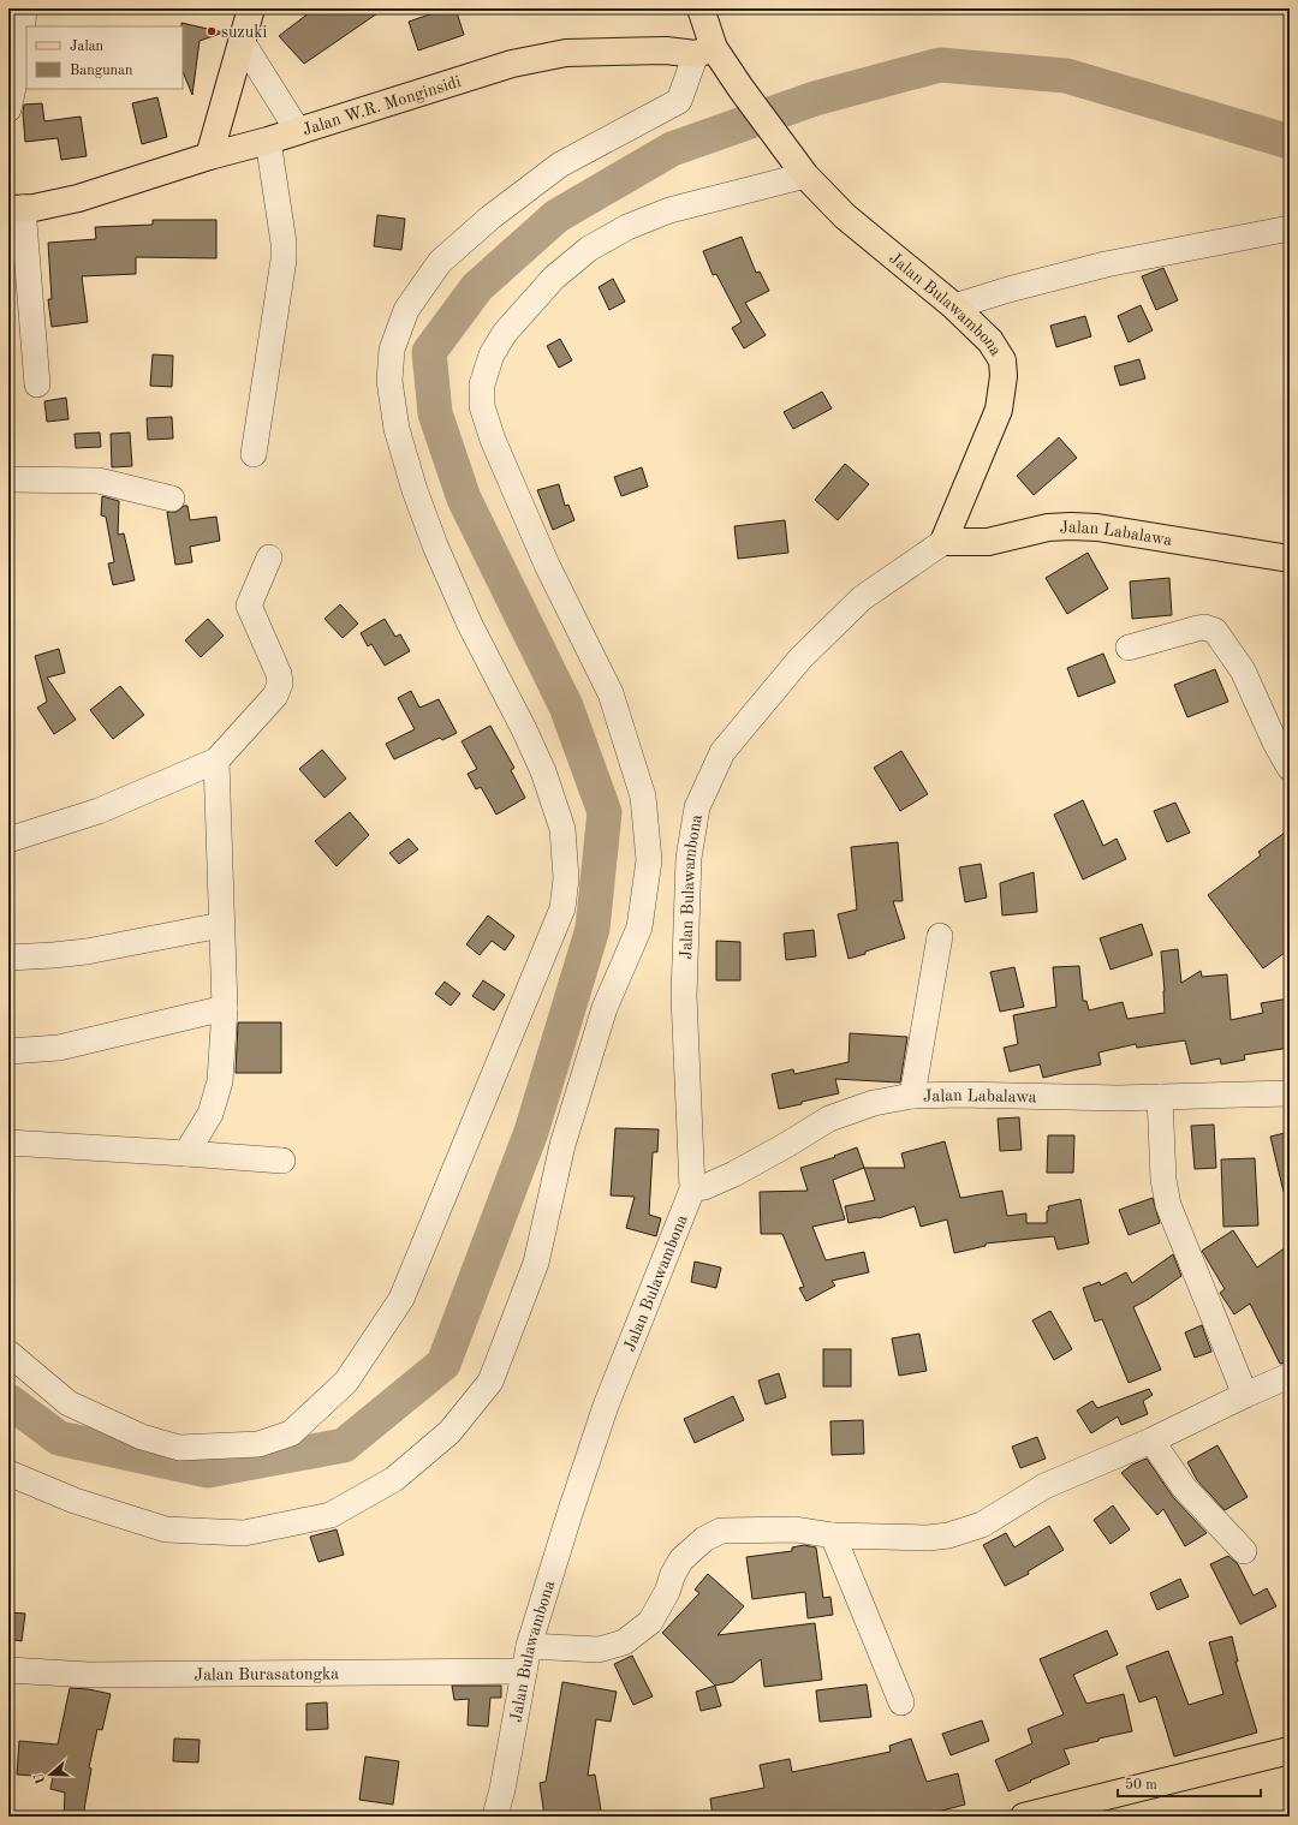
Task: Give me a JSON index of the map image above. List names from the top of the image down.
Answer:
{
  "streets": {
    "main road": ["Jalan W.R. Monginsidi", "Jalan Bulawambona", "Jalan Labalawa"],
    "street": ["Jalan Burasatongka"]
  },
  "crossings": [
    ["Jalan W.R. Monginsidi", "Jalan Bulawambona"],
    ["Jalan Bulawambona", "Jalan Labalawa"],
    ["Jalan Bulawambona", "Jalan Burasatongka"]
  ],
  "places": ["suzuki"],
  "legend": ["Jalan", "Bangunan"],
  "scale_bar": "50 m",
  "north": "left"
}
